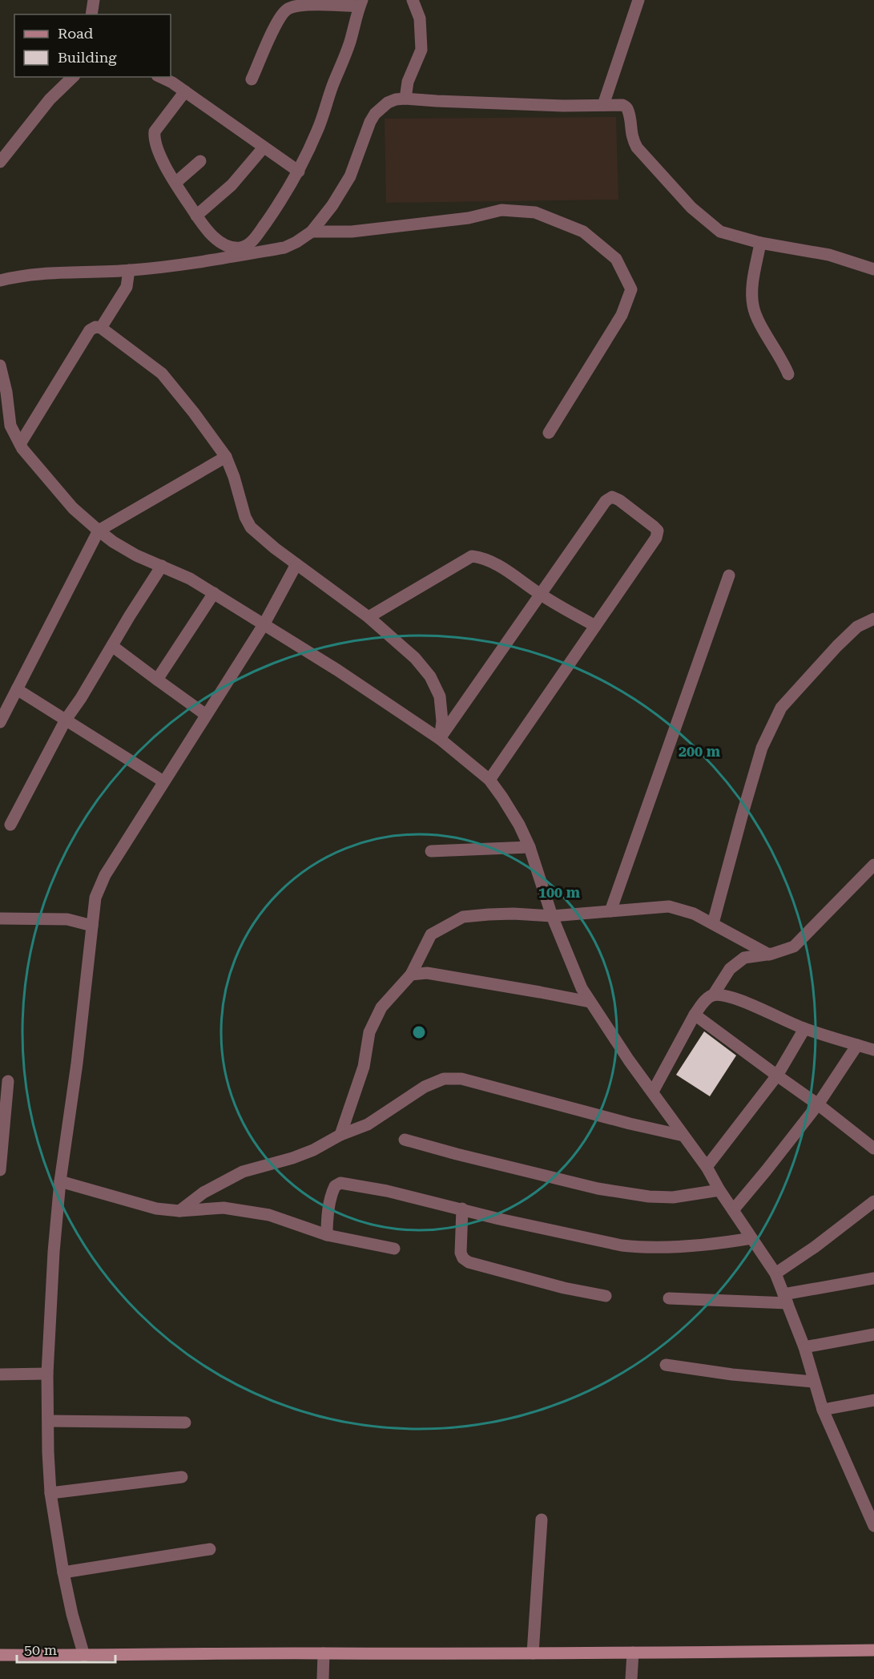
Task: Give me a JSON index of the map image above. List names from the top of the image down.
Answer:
{
  "legend": ["Road", "Building"],
  "scale_bar": "50 m",
  "rings": ["200 m", "100 m"]
}
